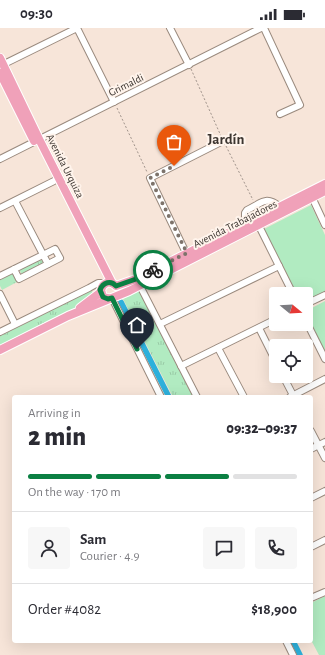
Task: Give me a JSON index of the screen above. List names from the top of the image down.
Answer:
{
  "streets": {
    "main road": ["Avenida Urquiza", "Avenida Trabajadores"],
    "street": ["Grimaldi"]
  },
  "crossings": [
    ["Grimaldi", "Avenida Urquiza"],
    ["Avenida Urquiza", "Avenida Trabajadores"]
  ],
  "districts": ["Jardín"],
  "north": "right",
  "page": {
    "status": "09:30",
    "heading": ["2 min", "Arriving in", "09:32–09:37"],
    "panel": [
      "Sam",
      "Courier · 4.9",
      "Order #4082",
      "$18,900"
    ],
    "bar": "On the way · 170 m"
  }
}
